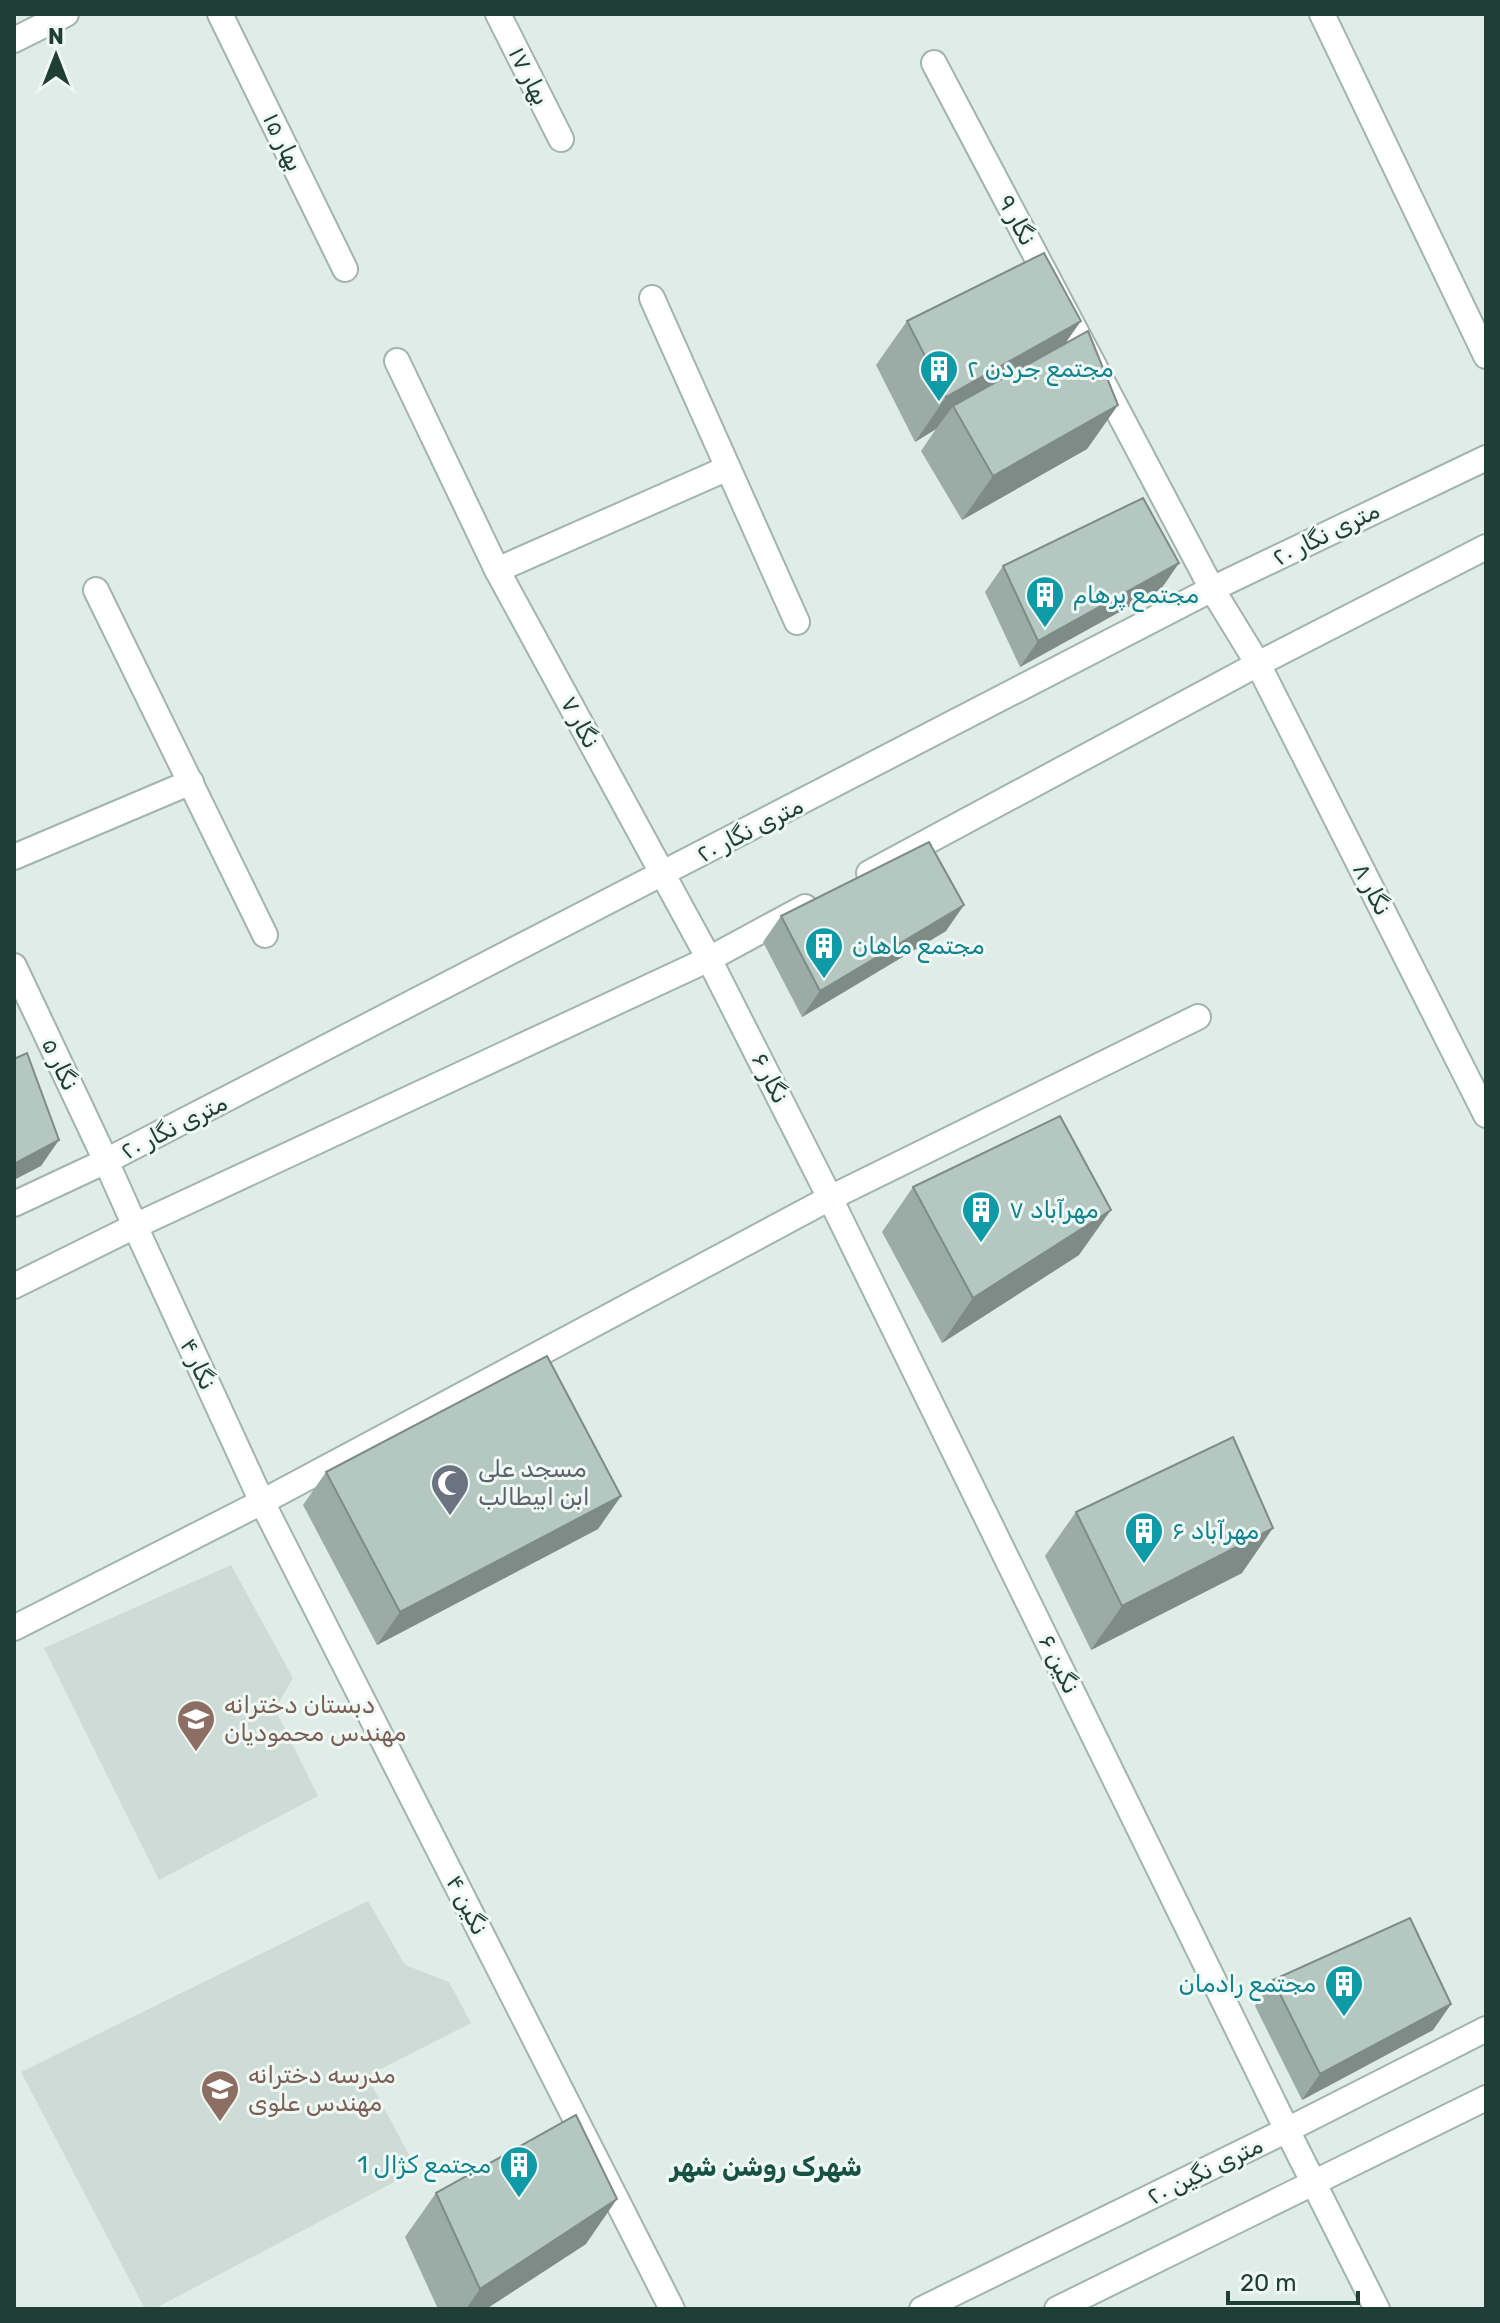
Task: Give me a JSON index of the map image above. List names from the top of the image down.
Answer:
{
  "streets": {
    "street": [
      "بهار ۱۷",
      "بهار ۱۵",
      "نگار ۹",
      "۲۰ متری نگار",
      "نگار ۷",
      "نگار ۸",
      "نگار ۵",
      "نگار ۶",
      "نگار ۴",
      "نگین ۶",
      "نگین ۴",
      "۲۰ متری نگین"
    ]
  },
  "crossings": [
    ["نگار ۹", "۲۰ متری نگار"],
    ["نگار ۹", "نگار ۸"],
    ["۲۰ متری نگار", "نگار ۷"],
    ["۲۰ متری نگار", "نگار ۵"],
    ["نگار ۷", "نگار ۶"],
    ["نگار ۵", "نگار ۴"],
    ["نگار ۶", "نگین ۶"],
    ["نگار ۴", "نگین ۴"],
    ["نگین ۶", "۲۰ متری نگین"]
  ],
  "districts": ["شهرک روشن شهر"],
  "places": {
    "building": [
      "مجتمع جردن ۲",
      "مجتمع پرهام",
      "مجتمع ماهان",
      "مهرآباد ۷",
      "مهرآباد ۶",
      "مجتمع رادمان",
      "مجتمع کژال 1"
    ],
    "mosque": ["مسجد علی ابن ابیطالب"],
    "school or university": ["دبستان دخترانه مهندس محمودیان", "مدرسه دخترانه مهندس علوی"]
  },
  "scale_bar": "20 m",
  "north": "top"
}
